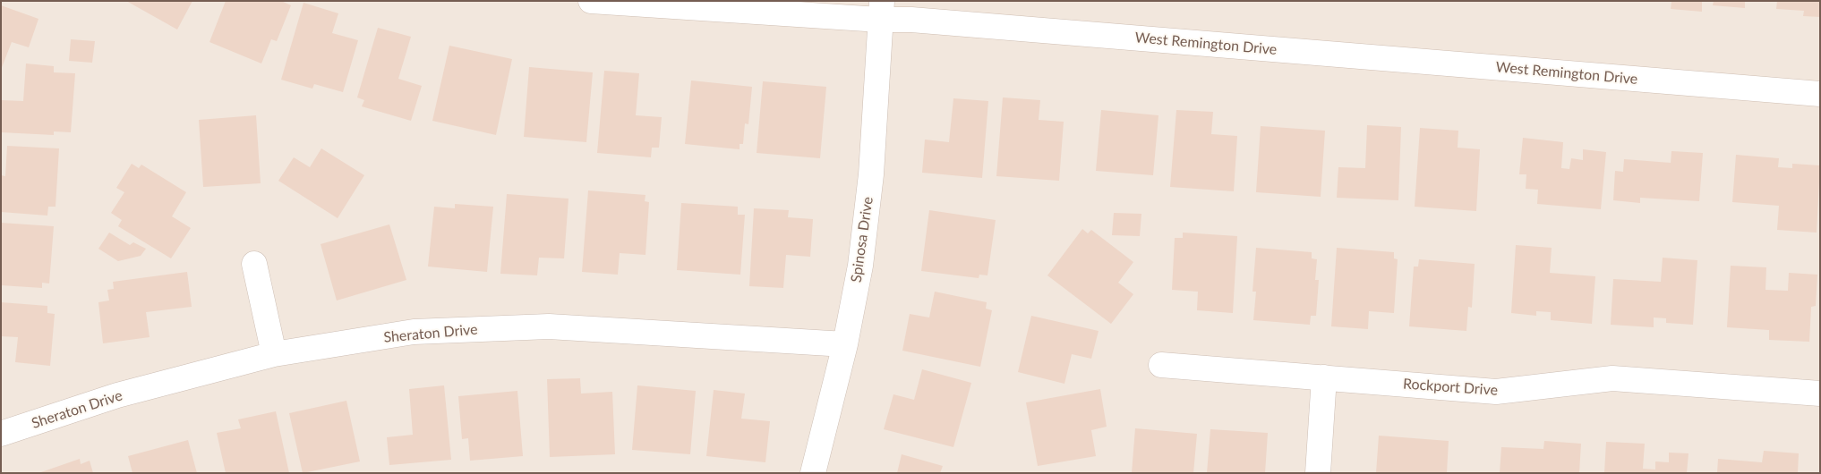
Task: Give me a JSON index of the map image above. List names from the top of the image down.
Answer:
{
  "streets": {
    "street": [
      "West Remington Drive",
      "Spinosa Drive",
      "Sheraton Drive",
      "Rockport Drive"
    ]
  },
  "crossings": [
    ["West Remington Drive", "Spinosa Drive"],
    ["Spinosa Drive", "Sheraton Drive"]
  ]
}
